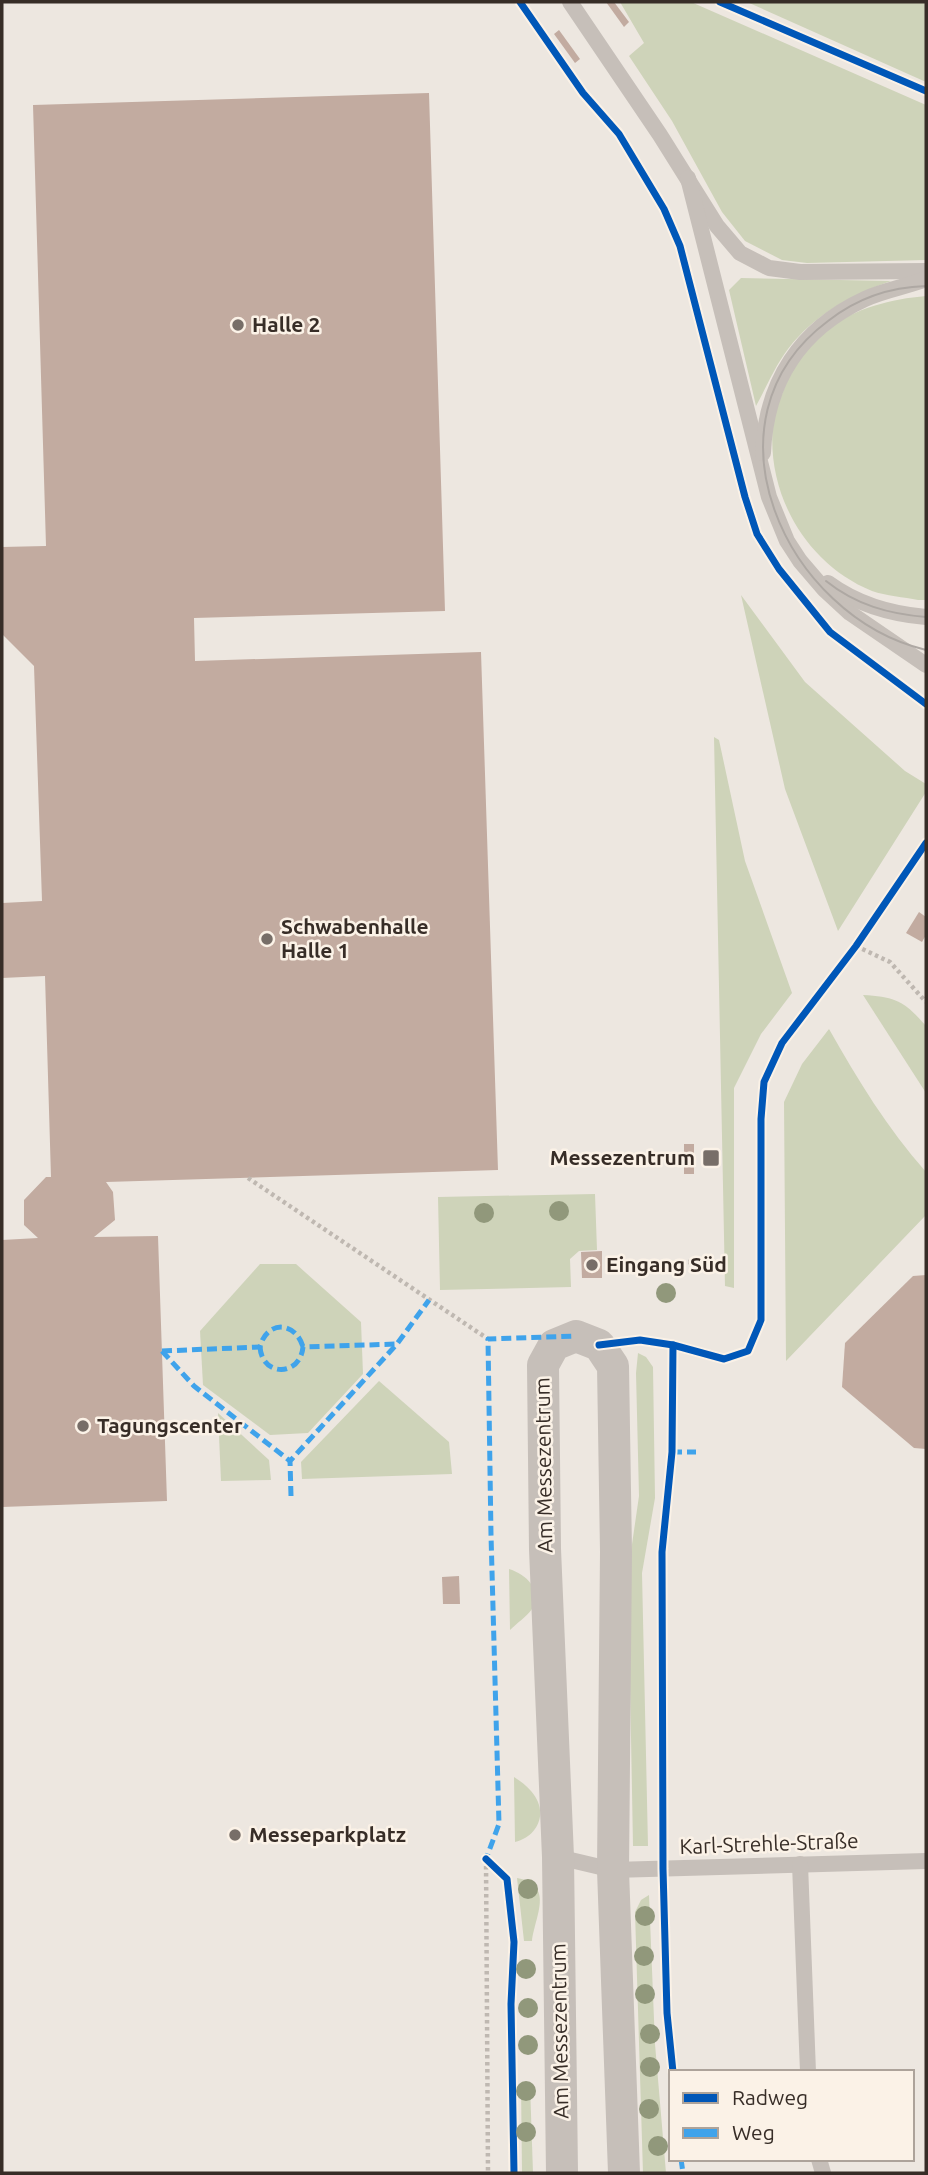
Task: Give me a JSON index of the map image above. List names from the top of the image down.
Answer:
{
  "streets": {
    "street": ["Am Messezentrum"],
    "lane": ["Karl-Strehle-Straße"]
  },
  "crossings": [
    ["Am Messezentrum", "Karl-Strehle-Straße"]
  ],
  "places": {
    "other": [
      "Halle 2",
      "Schwabenhalle Halle 1",
      "Eingang Süd",
      "Tagungscenter",
      "Messeparkplatz"
    ],
    "transit": ["Messezentrum"]
  },
  "legend": ["Radweg", "Weg"]
}
